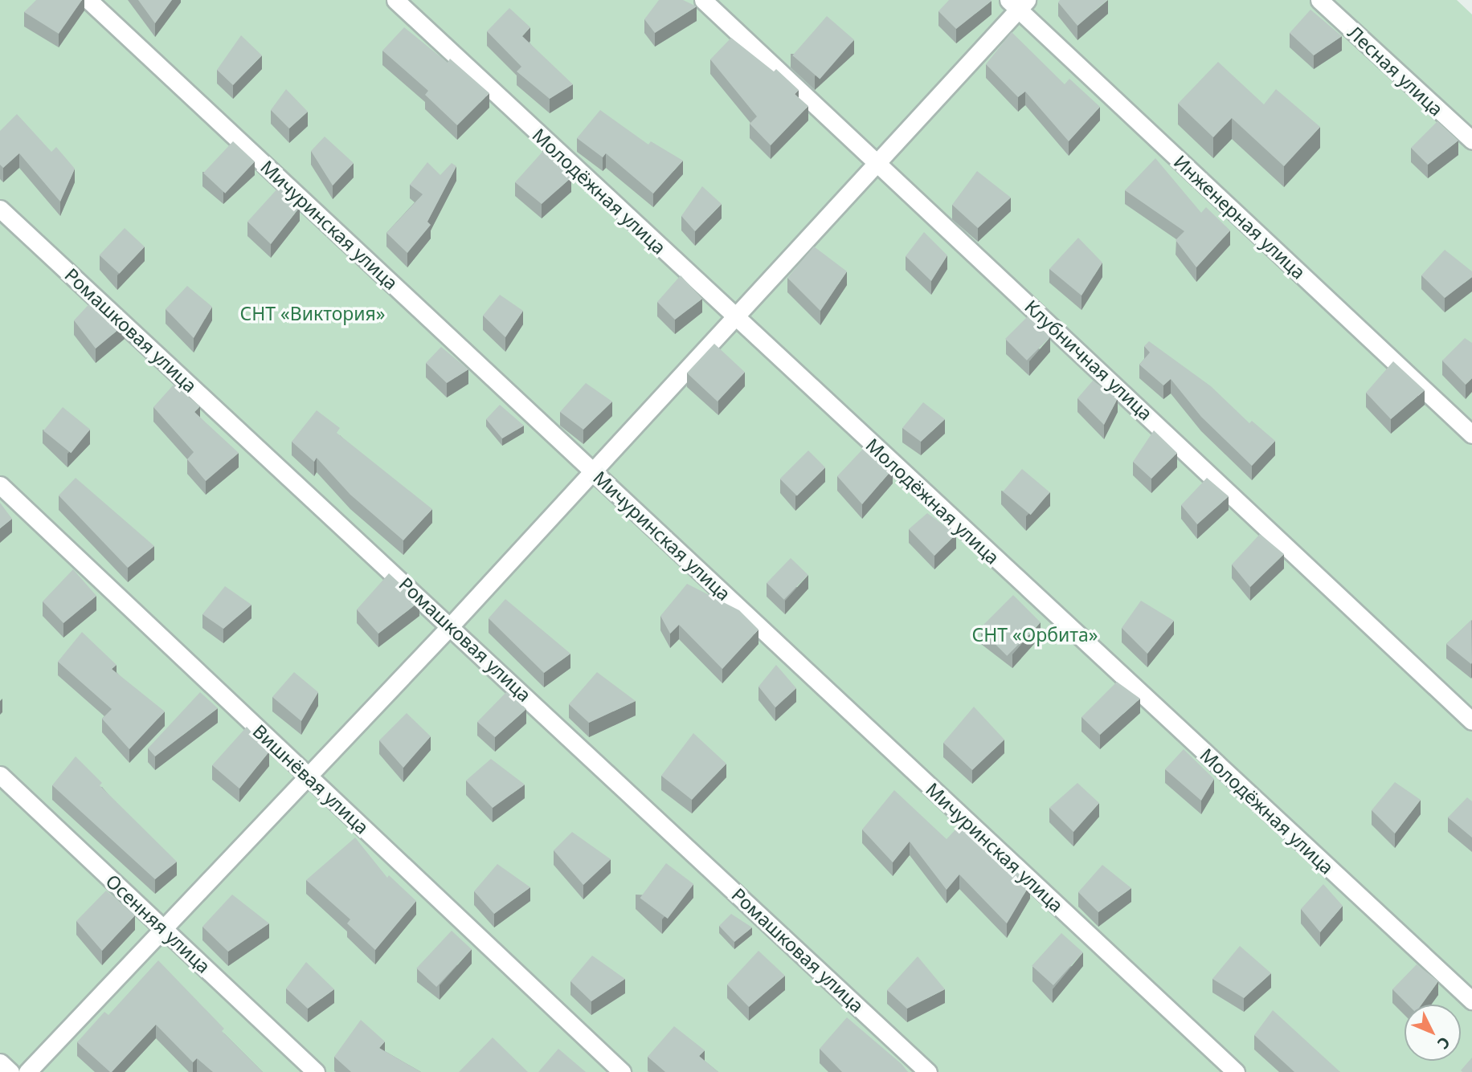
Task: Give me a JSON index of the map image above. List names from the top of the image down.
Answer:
{
  "streets": {
    "street": [
      "Лесная улица",
      "Молодёжная улица",
      "Инженерная улица",
      "Мичуринская улица",
      "Ромашковая улица",
      "Клубничная улица",
      "Вишнёвая улица",
      "Осенняя улица"
    ]
  },
  "parks": ["СНТ «Виктория»", "СНТ «Орбита»"],
  "north": "bottom right"
}
